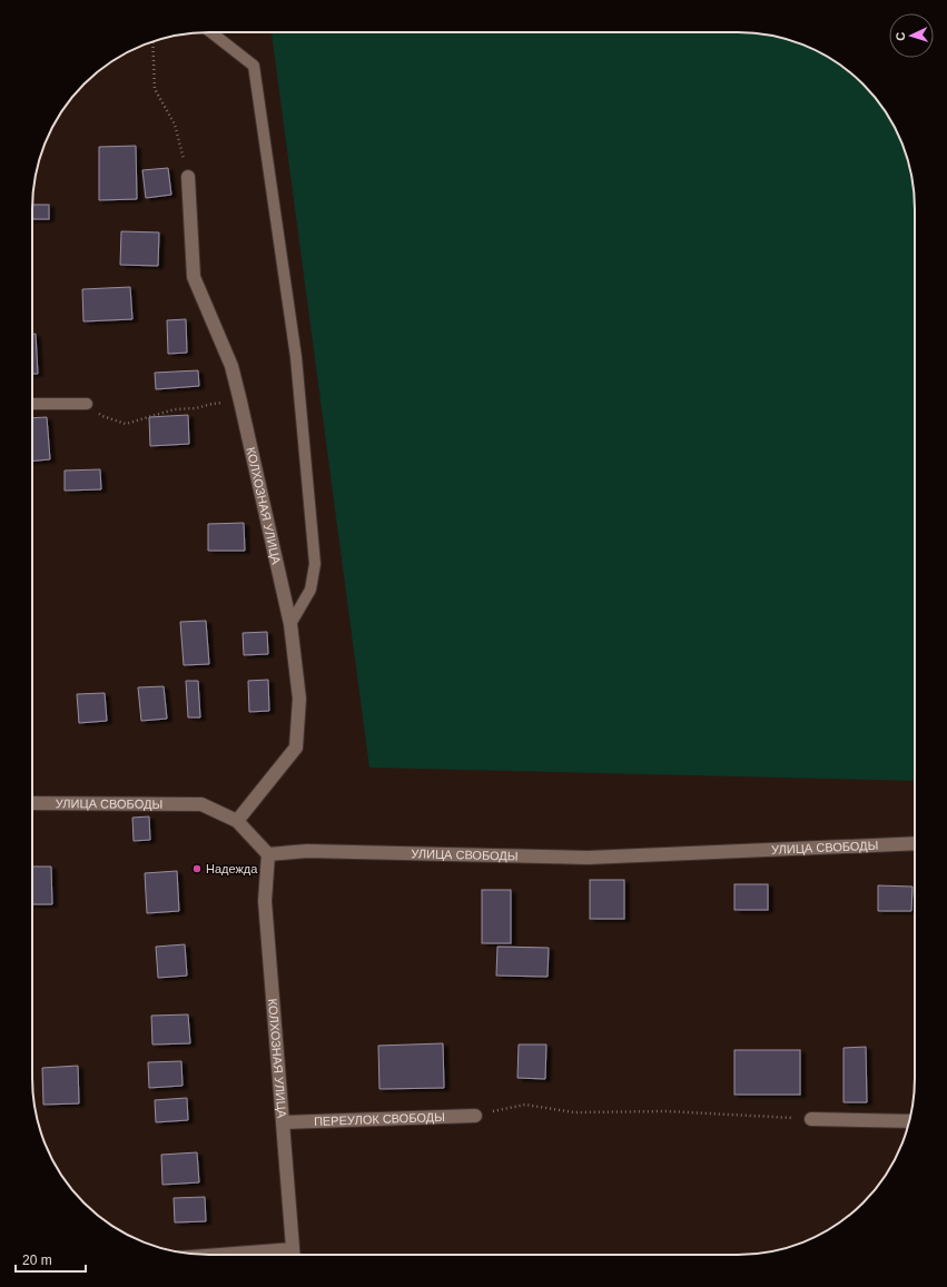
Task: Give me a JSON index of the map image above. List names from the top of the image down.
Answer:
{
  "streets": {
    "street": ["КОЛХОЗНАЯ УЛИЦА", "УЛИЦА СВОБОДЫ", "ПЕРЕУЛОК СВОБОДЫ"]
  },
  "crossings": [
    ["КОЛХОЗНАЯ УЛИЦА", "УЛИЦА СВОБОДЫ"],
    ["КОЛХОЗНАЯ УЛИЦА", "ПЕРЕУЛОК СВОБОДЫ"]
  ],
  "places": ["Надежда"],
  "scale_bar": "20 m",
  "north": "left"
}
